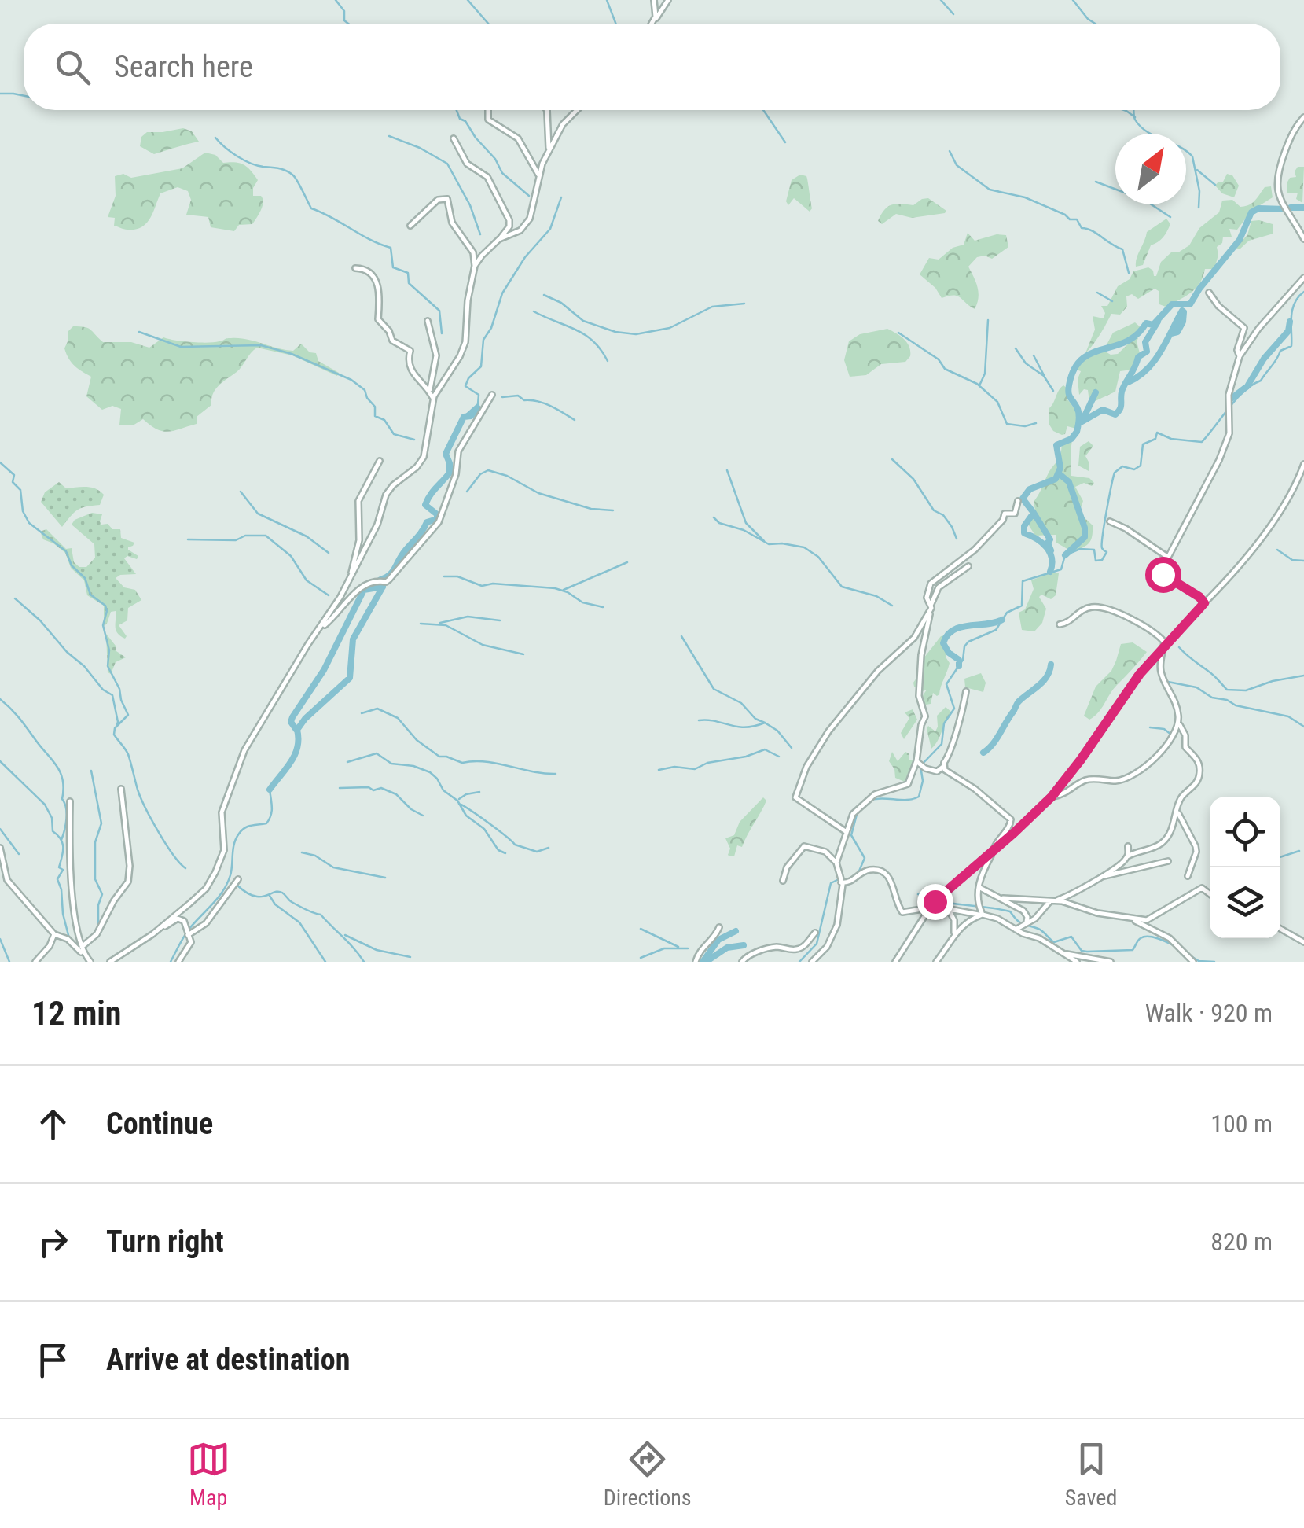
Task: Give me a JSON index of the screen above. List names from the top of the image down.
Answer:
{
  "north": "top right",
  "page": {
    "search": "Search here",
    "heading": ["12 min", "Walk · 920 m"],
    "list": [
      ["Continue", "100 m"],
      ["Turn right", "820 m"],
      "Arrive at destination"
    ],
    "nav": ["Map", "Directions", "Saved"]
  }
}
